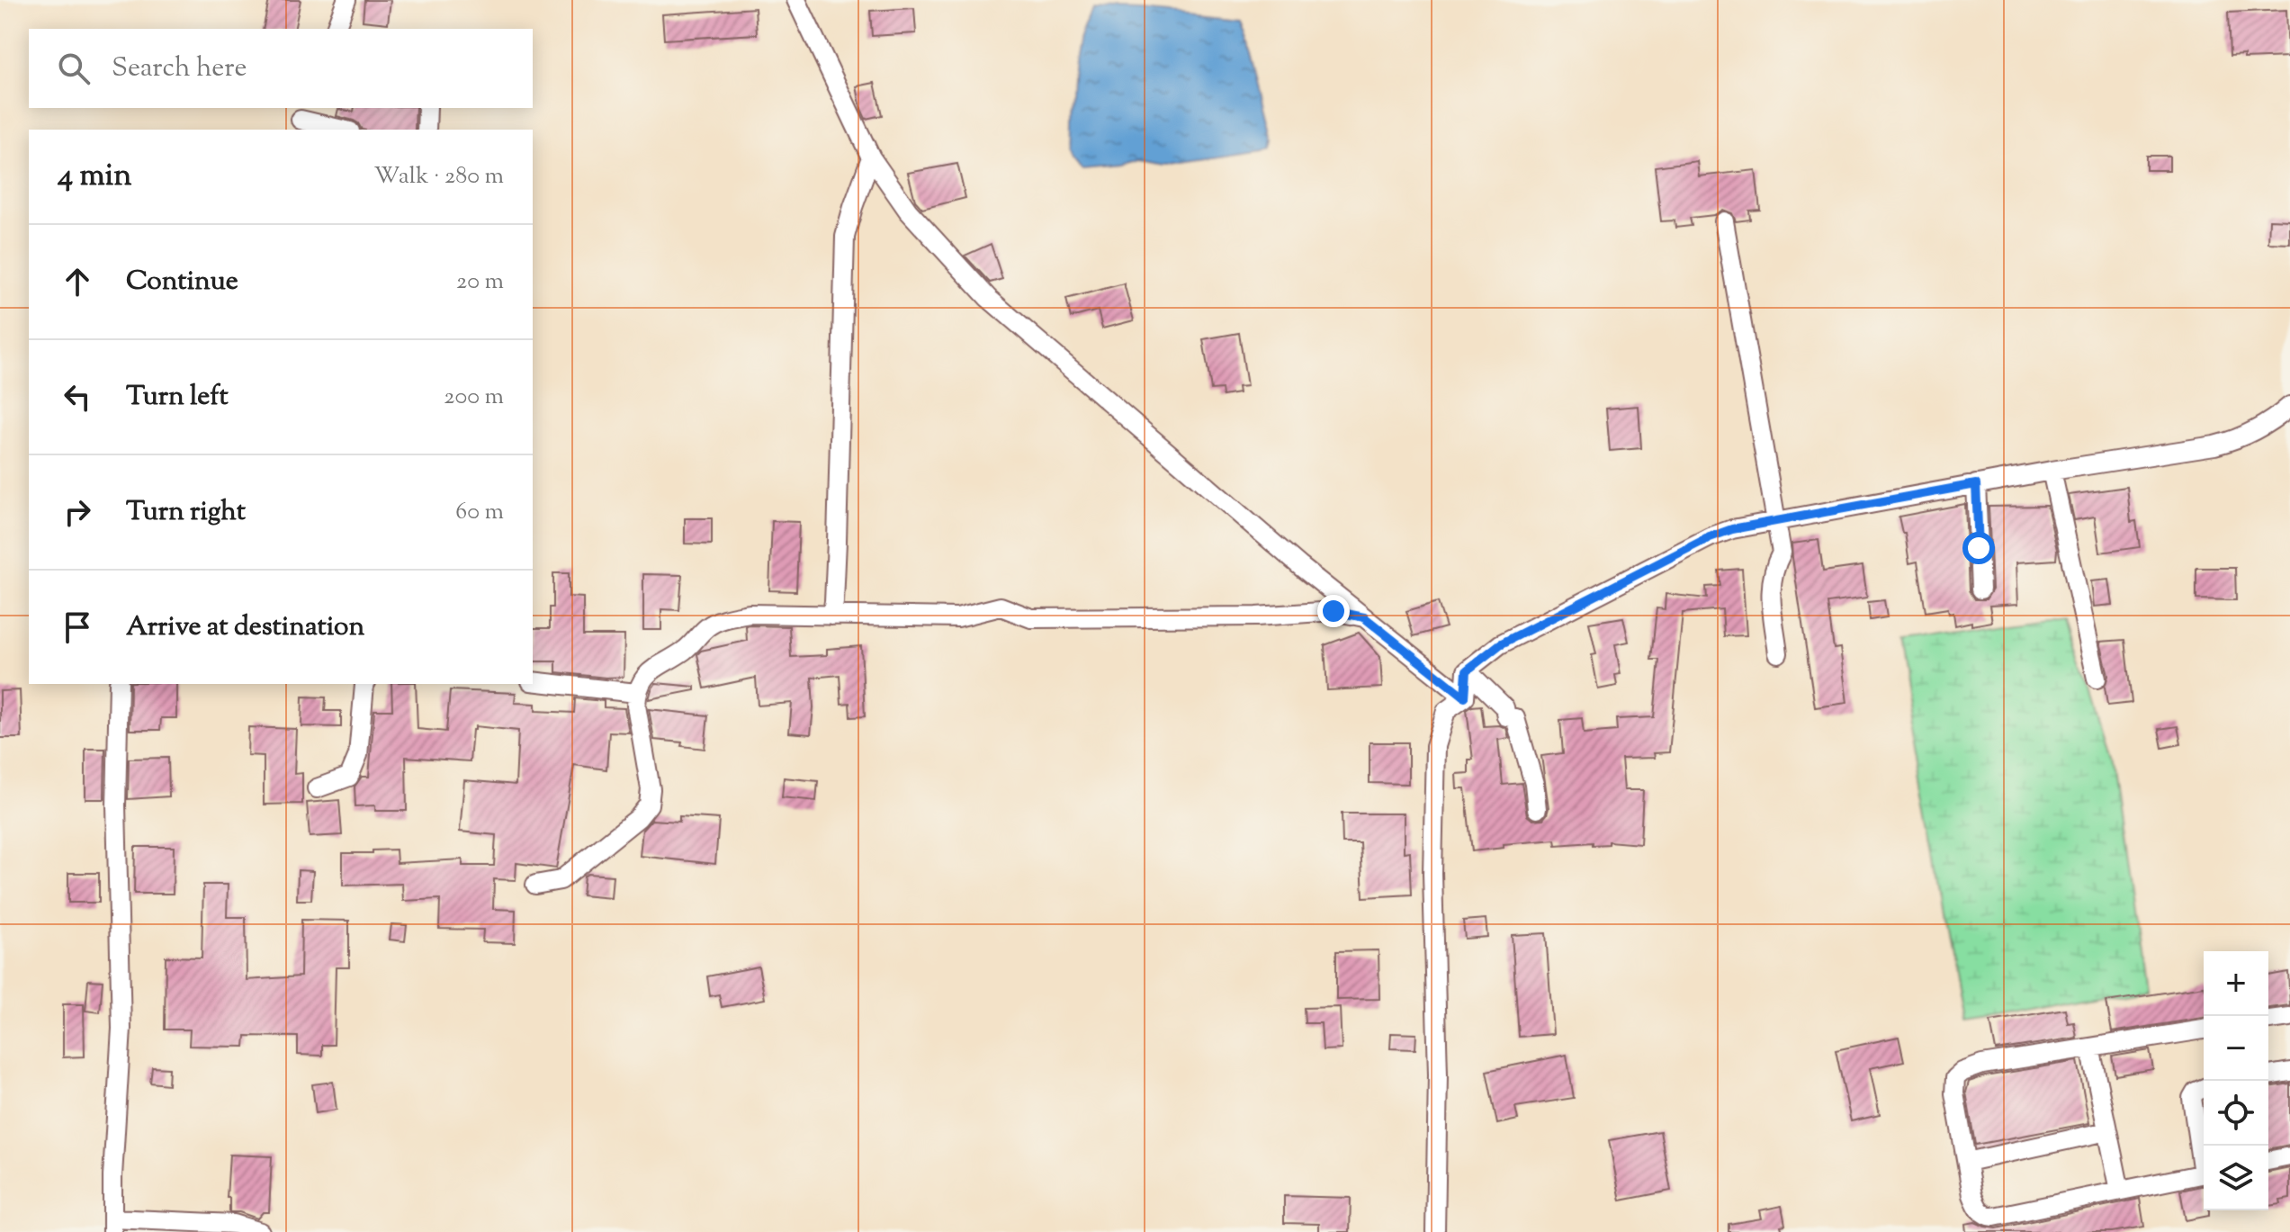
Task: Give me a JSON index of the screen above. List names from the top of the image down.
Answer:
{
  "page": {
    "search": "Search here",
    "heading": ["4 min", "Walk · 280 m"],
    "list": [
      ["Continue", "20 m"],
      ["Turn left", "200 m"],
      ["Turn right", "60 m"],
      "Arrive at destination"
    ],
    "map_buttons": ["+", "−"]
  }
}
